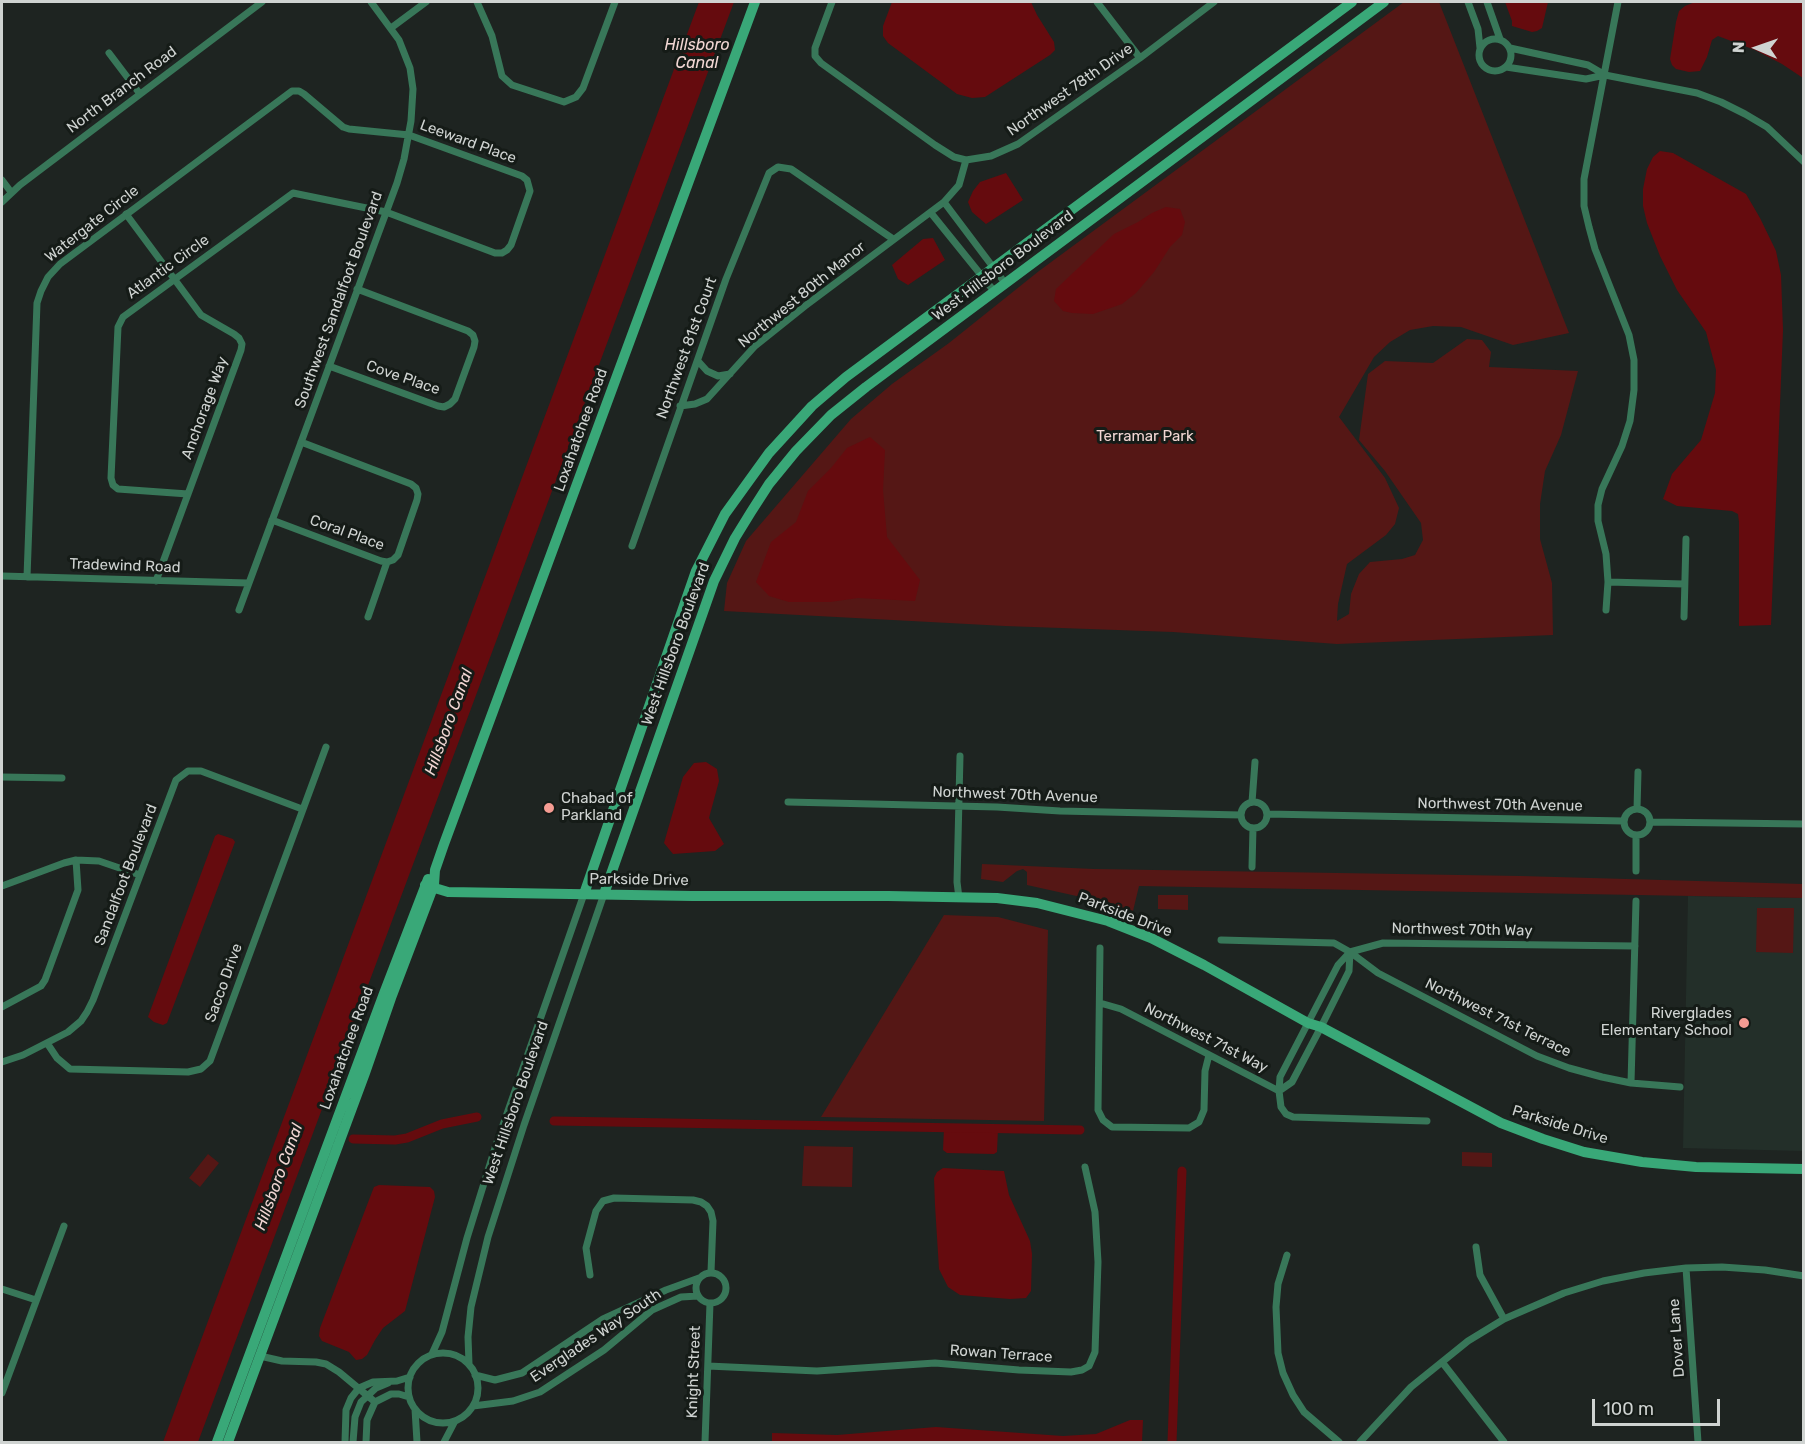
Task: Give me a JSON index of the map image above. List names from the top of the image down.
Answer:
{
  "streets": {
    "street": [
      "North Branch Road",
      "Northwest 78th Drive",
      "Leeward Place",
      "Watergate Circle",
      "West Hillsboro Boulevard",
      "Atlantic Circle",
      "Northwest 80th Manor",
      "Southwest Sandalfoot Boulevard",
      "Northwest 81st Court",
      "Cove Place",
      "Anchorage Way",
      "Loxahatchee Road",
      "Coral Place",
      "Tradewind Road",
      "Northwest 70th Avenue",
      "Sandalfoot Boulevard",
      "Parkside Drive",
      "Northwest 70th Way",
      "Sacco Drive",
      "Northwest 71st Terrace",
      "Northwest 71st Way",
      "Everglades Way South",
      "Dover Lane",
      "Rowan Terrace",
      "Knight Street"
    ]
  },
  "crossings": [
    ["Leeward Place", "Watergate Circle"],
    ["Leeward Place", "Atlantic Circle"],
    ["Leeward Place", "Southwest Sandalfoot Boulevard"],
    ["Watergate Circle", "Southwest Sandalfoot Boulevard"],
    ["Watergate Circle", "Anchorage Way"],
    ["Watergate Circle", "Tradewind Road"],
    ["West Hillsboro Boulevard", "Parkside Drive"],
    ["West Hillsboro Boulevard", "Everglades Way South"],
    ["Atlantic Circle", "Southwest Sandalfoot Boulevard"],
    ["Atlantic Circle", "Anchorage Way"],
    ["Northwest 80th Manor", "Northwest 81st Court"],
    ["Southwest Sandalfoot Boulevard", "Cove Place"],
    ["Southwest Sandalfoot Boulevard", "Coral Place"],
    ["Southwest Sandalfoot Boulevard", "Tradewind Road"],
    ["Anchorage Way", "Tradewind Road"],
    ["Loxahatchee Road", "Parkside Drive"],
    ["Sandalfoot Boulevard", "Sacco Drive"],
    ["Northwest 70th Way", "Northwest 71st Terrace"],
    ["Everglades Way South", "Knight Street"],
    ["Rowan Terrace", "Knight Street"]
  ],
  "water": ["Hillsboro Canal"],
  "parks": ["Terramar Park"],
  "places": ["Chabad of Parkland", "Riverglades Elementary School"],
  "scale_bar": "100 m",
  "north": "left"
}
